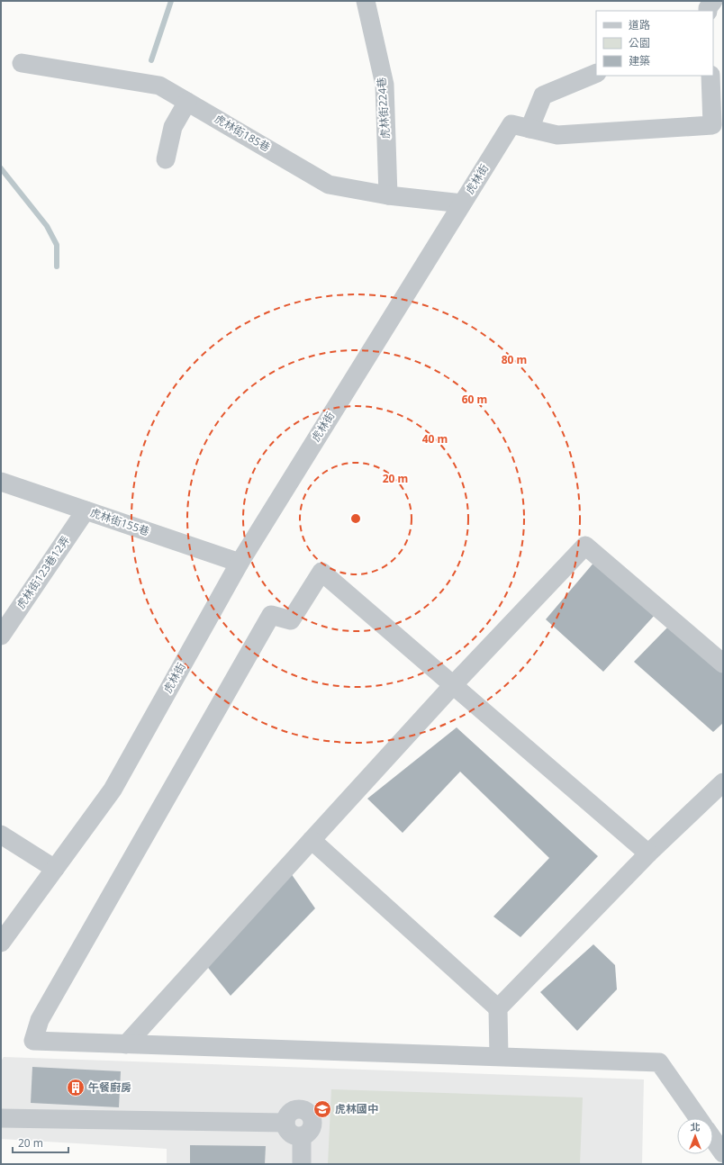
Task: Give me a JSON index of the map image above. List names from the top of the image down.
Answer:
{
  "streets": {
    "street": [
      "虎林街224巷",
      "虎林街185巷",
      "虎林街",
      "虎林街155巷",
      "虎林街123巷12弄"
    ]
  },
  "crossings": [
    ["虎林街224巷", "虎林街185巷"],
    ["虎林街185巷", "虎林街"],
    ["虎林街", "虎林街155巷"],
    ["虎林街155巷", "虎林街123巷12弄"]
  ],
  "places": {
    "building": ["午餐廚房"],
    "school or university": ["虎林國中"]
  },
  "legend": ["道路", "公園", "建築"],
  "scale_bar": "20 m",
  "north": "top",
  "rings": [
    "80 m",
    "60 m",
    "40 m",
    "20 m"
  ]
}
